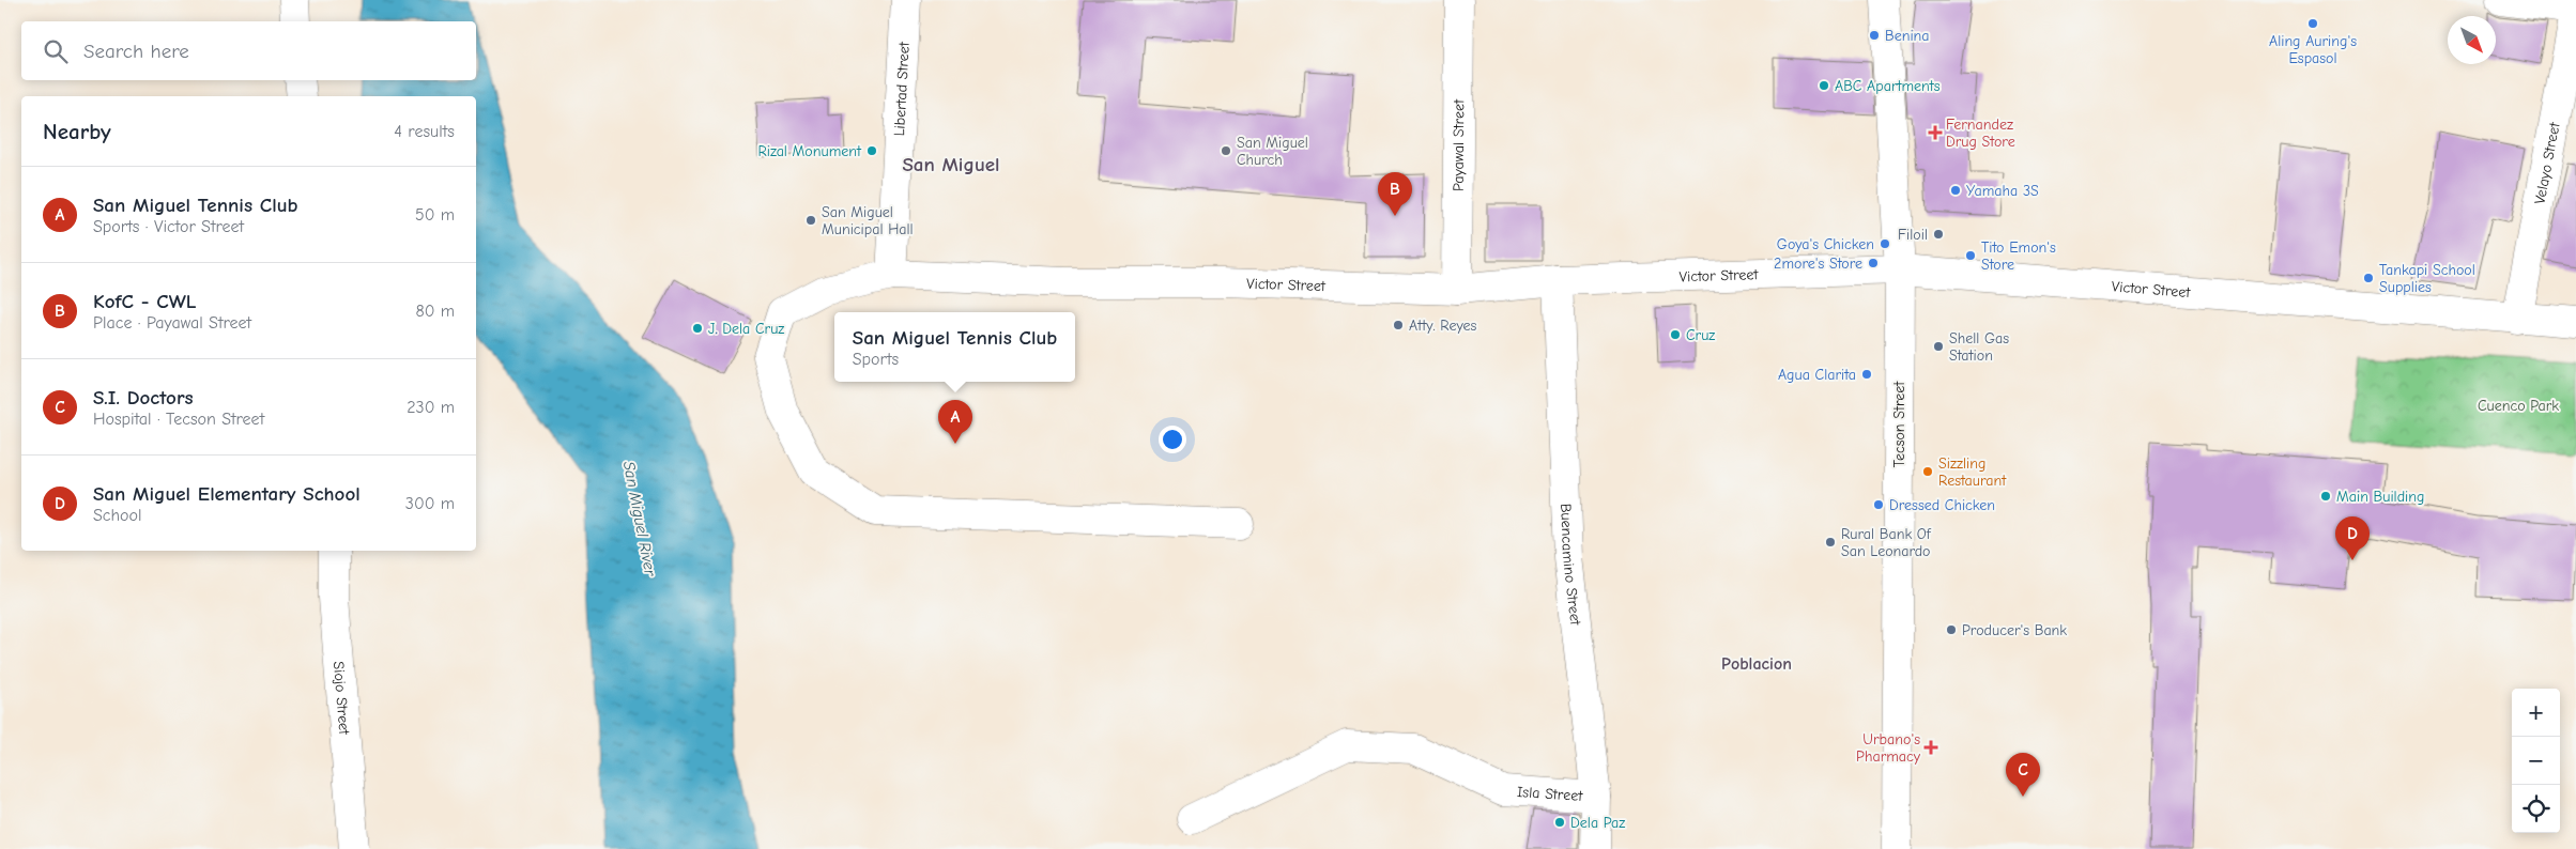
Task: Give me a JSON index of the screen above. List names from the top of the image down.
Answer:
{
  "streets": {
    "street": [
      "Libertad Street",
      "Payawal Street",
      "Velayo Street",
      "Victor Street",
      "Tecson Street",
      "Buencamino Street",
      "Siojo Street",
      "Isla Street"
    ]
  },
  "crossings": [
    ["Libertad Street", "Victor Street"],
    ["Payawal Street", "Victor Street"],
    ["Velayo Street", "Victor Street"],
    ["Victor Street", "Tecson Street"],
    ["Victor Street", "Buencamino Street"],
    ["Buencamino Street", "Isla Street"]
  ],
  "districts": ["San Miguel", "Poblacion"],
  "water": ["San Miguel River"],
  "parks": ["Cuenco Park"],
  "places": {
    "other": [
      "Aling Auring's Espasol",
      "Benina",
      "ABC Apartments",
      "Rizal Monument",
      "San Miguel Church",
      "Yamaha 3S",
      "San Miguel Municipal Hall",
      "Filoil",
      "Goya's Chicken",
      "Tito Emon's Store",
      "2more's Store",
      "Tankapi School Supplies",
      "Atty. Reyes",
      "J. Dela Cruz",
      "Cruz",
      "Shell Gas Station",
      "Agua Clarita",
      "Sizzling Restaurant",
      "Main Building",
      "Dressed Chicken",
      "Rural Bank Of San Leonardo",
      "Producer's Bank",
      "Dela Paz"
    ],
    "health": ["Fernandez Drug Store", "Urbano's Pharmacy"]
  },
  "north": "bottom right",
  "page": {
    "search": "Search here",
    "heading": ["Nearby", "4 results"],
    "list": [
      {
        "mark": "A",
        "name": "San Miguel Tennis Club",
        "note": "Sports · Victor Street",
        "value": "50 m"
      },
      {
        "mark": "B",
        "name": "KofC - CWL",
        "note": "Place · Payawal Street",
        "value": "80 m"
      },
      {
        "mark": "C",
        "name": "S.I. Doctors",
        "note": "Hospital · Tecson Street",
        "value": "230 m"
      },
      {
        "mark": "D",
        "name": "San Miguel Elementary School",
        "note": "School",
        "value": "300 m"
      }
    ],
    "pins": [
      "B",
      "A",
      "D",
      "C"
    ],
    "popup": ["San Miguel Tennis Club", "Sports"],
    "map_buttons": ["+", "−"]
  }
}
